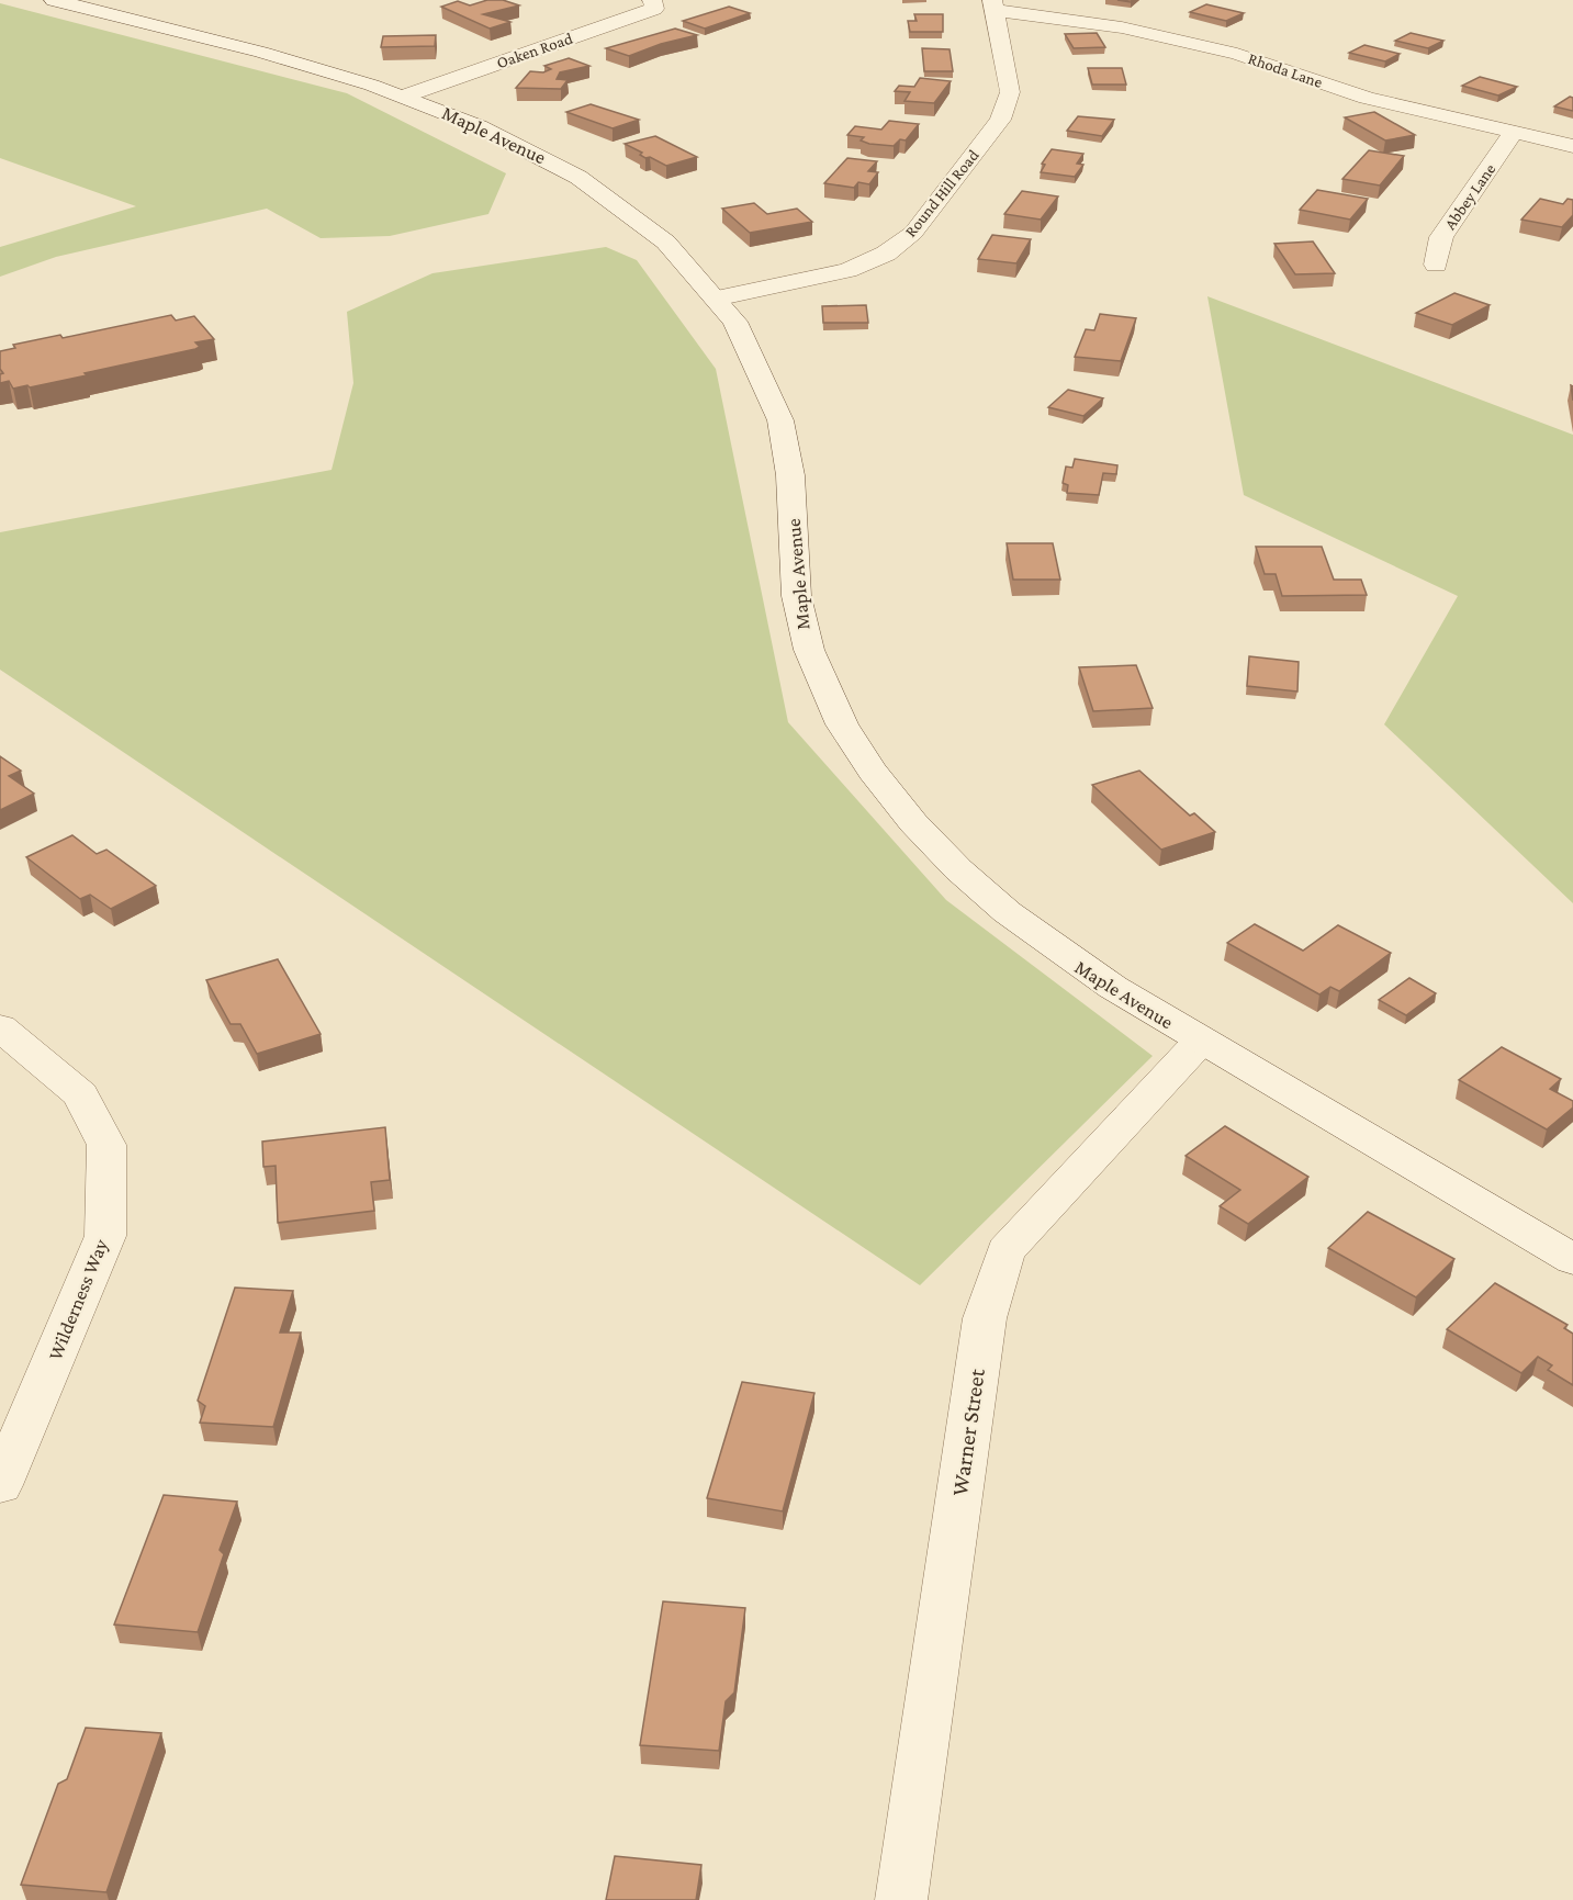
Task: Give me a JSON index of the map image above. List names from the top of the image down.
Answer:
{
  "streets": {
    "street": [
      "Oaken Road",
      "Rhoda Lane",
      "Maple Avenue",
      "Round Hill Road",
      "Abbey Lane",
      "Wilderness Way",
      "Warner Street"
    ]
  },
  "crossings": [
    ["Oaken Road", "Maple Avenue"],
    ["Rhoda Lane", "Round Hill Road"],
    ["Rhoda Lane", "Abbey Lane"],
    ["Maple Avenue", "Round Hill Road"],
    ["Maple Avenue", "Warner Street"]
  ]
}
